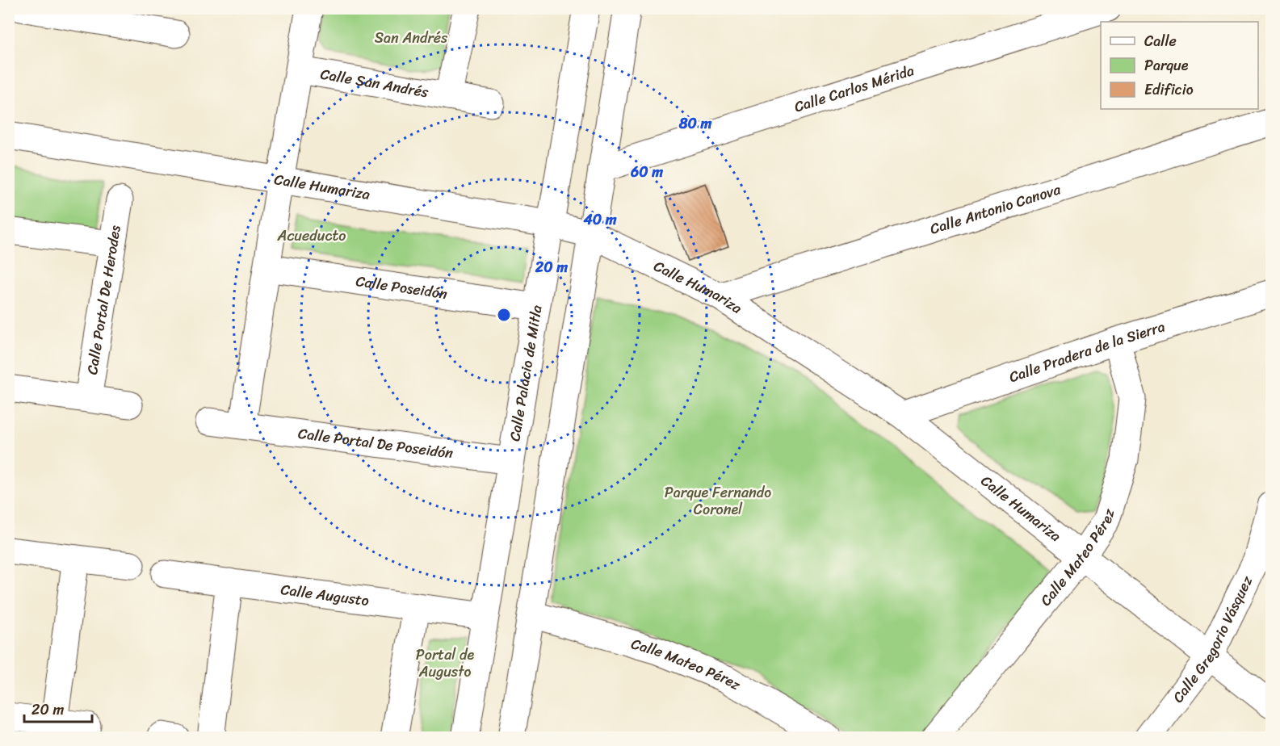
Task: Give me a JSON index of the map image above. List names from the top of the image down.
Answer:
{
  "streets": {
    "street": [
      "Calle San Andrés",
      "Calle Carlos Mérida",
      "Calle Humariza",
      "Calle Antonio Canova",
      "Calle Poseidón",
      "Calle Portal De Herodes",
      "Calle Pradera de la Sierra",
      "Calle Palacio de Mitla",
      "Calle Portal De Poseidón",
      "Calle Mateo Pérez",
      "Calle Augusto",
      "Calle Gregorio Vásquez"
    ]
  },
  "crossings": [
    ["Calle San Andrés", "Calle Humariza"],
    ["Calle Humariza", "Calle Antonio Canova"],
    ["Calle Humariza", "Calle Pradera de la Sierra"],
    ["Calle Humariza", "Calle Palacio de Mitla"],
    ["Calle Humariza", "Calle Mateo Pérez"],
    ["Calle Humariza", "Calle Gregorio Vásquez"],
    ["Calle Poseidón", "Calle Palacio de Mitla"],
    ["Calle Pradera de la Sierra", "Calle Mateo Pérez"],
    ["Calle Palacio de Mitla", "Calle Portal De Poseidón"],
    ["Calle Palacio de Mitla", "Calle Augusto"]
  ],
  "parks": [
    "San Andrés",
    "Acueducto",
    "Parque Fernando Coronel",
    "Portal de Augusto"
  ],
  "legend": ["Calle", "Parque", "Edificio"],
  "scale_bar": "20 m",
  "rings": [
    "80 m",
    "60 m",
    "40 m",
    "20 m"
  ]
}
